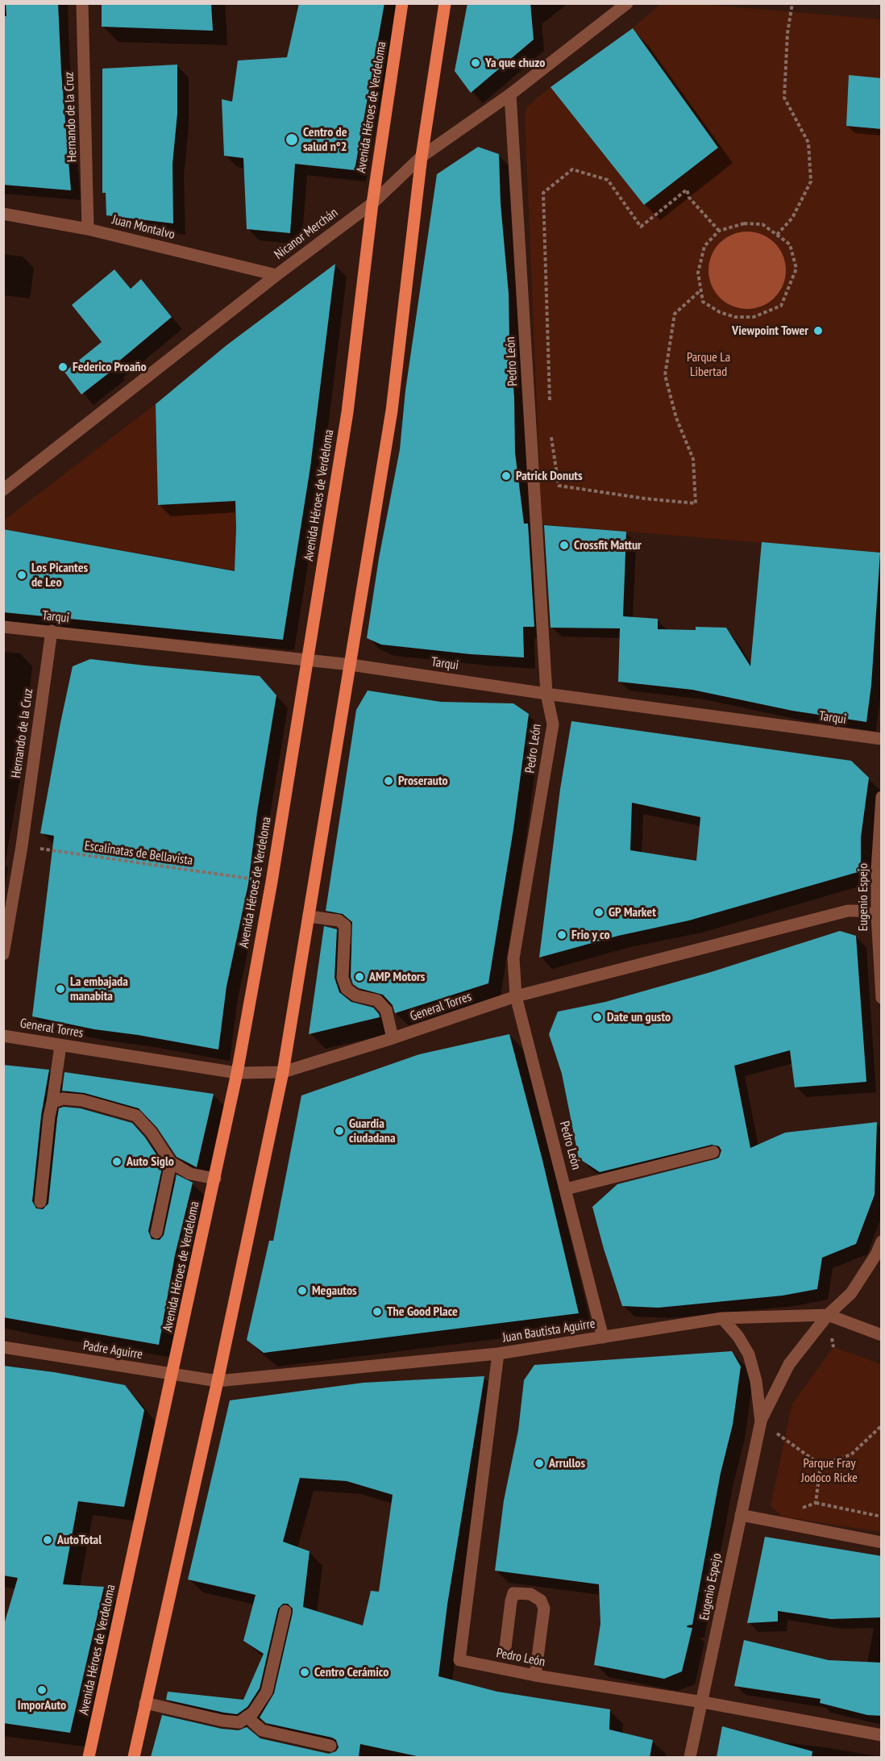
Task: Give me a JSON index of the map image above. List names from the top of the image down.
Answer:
{
  "streets": {
    "main road": ["Avenida Héroes de Verdeloma"],
    "street": [
      "Hernando de la Cruz",
      "Juan Montalvo",
      "Nicanor Merchán",
      "Pedro León",
      "Tarqui",
      "Eugenio Espejo",
      "General Torres",
      "Juan Bautista Aguirre",
      "Padre Aguirre"
    ],
    "path": ["Escalinatas de Bellavista"]
  },
  "crossings": [
    ["Avenida Héroes de Verdeloma", "Nicanor Merchán"],
    ["Avenida Héroes de Verdeloma", "Tarqui"],
    ["Avenida Héroes de Verdeloma", "Escalinatas de Bellavista"],
    ["Avenida Héroes de Verdeloma", "General Torres"],
    ["Avenida Héroes de Verdeloma", "Padre Aguirre"],
    ["Hernando de la Cruz", "Juan Montalvo"],
    ["Hernando de la Cruz", "Tarqui"],
    ["Hernando de la Cruz", "Escalinatas de Bellavista"],
    ["Juan Montalvo", "Nicanor Merchán"],
    ["Nicanor Merchán", "Pedro León"],
    ["Pedro León", "Tarqui"],
    ["Pedro León", "Eugenio Espejo"],
    ["Pedro León", "General Torres"],
    ["Pedro León", "Juan Bautista Aguirre"],
    ["Eugenio Espejo", "General Torres"],
    ["Eugenio Espejo", "Juan Bautista Aguirre"],
    ["Juan Bautista Aguirre", "Padre Aguirre"]
  ],
  "parks": ["Parque La Libertad", "Parque Fray Jodoco Ricke"],
  "places": [
    "Ya que chuzo",
    "Centro de salud n°2",
    "Viewpoint Tower",
    "Federico Proaño",
    "Patrick Donuts",
    "Crossfit Mattur",
    "Los Picantes de Leo",
    "Proserauto",
    "GP Market",
    "Frio y co",
    "AMP Motors",
    "La embajada manabita",
    "Date un gusto",
    "Guardia ciudadana",
    "Auto Siglo",
    "Megautos",
    "The Good Place",
    "Arrullos",
    "AutoTotal",
    "Centro Cerámico",
    "ImporAuto"
  ]
}
